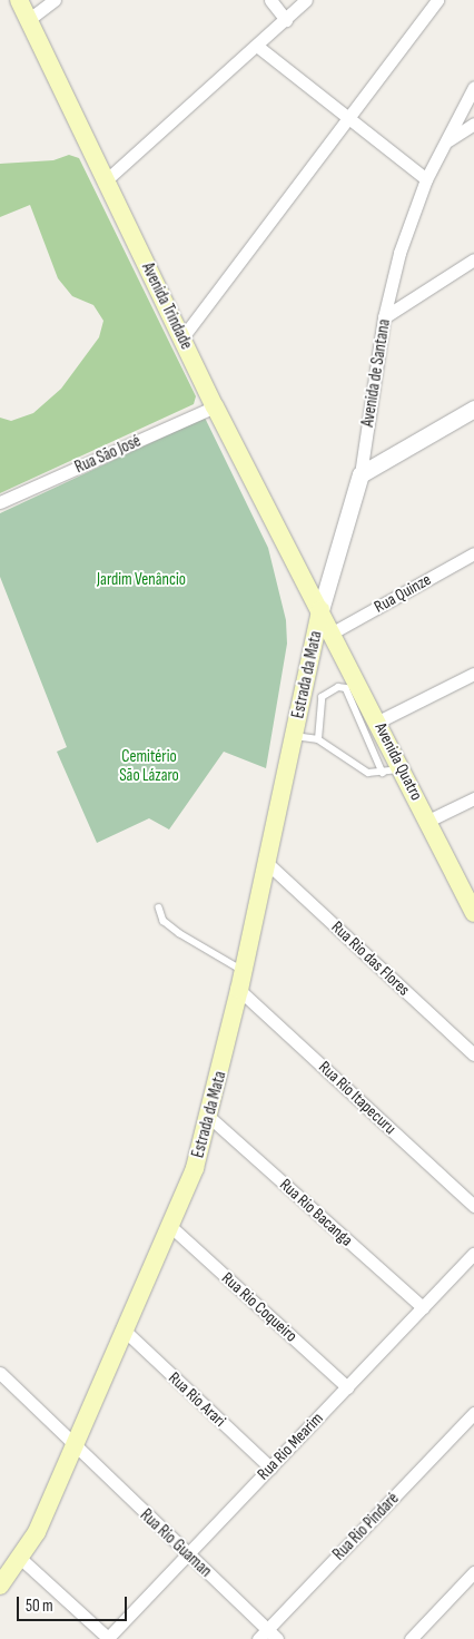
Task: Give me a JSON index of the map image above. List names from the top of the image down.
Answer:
{
  "streets": {
    "main road": ["Avenida Trindade", "Estrada da Mata", "Avenida Quatro"],
    "street": [
      "Avenida de Santana",
      "Rua São José",
      "Rua Quinze",
      "Rua Rio das Flores",
      "Rua Rio Itapecuru",
      "Rua Rio Bacanga",
      "Rua Rio Coqueiro",
      "Rua Rio Arari",
      "Rua Rio Mearim",
      "Rua Rio Pindaré",
      "Rua Rio Guaman"
    ]
  },
  "crossings": [
    ["Avenida Trindade", "Avenida de Santana"],
    ["Avenida Trindade", "Rua São José"],
    ["Avenida Trindade", "Estrada da Mata"],
    ["Avenida Trindade", "Avenida Quatro"],
    ["Avenida de Santana", "Estrada da Mata"],
    ["Avenida de Santana", "Avenida Quatro"],
    ["Rua Quinze", "Avenida Quatro"],
    ["Estrada da Mata", "Avenida Quatro"],
    ["Estrada da Mata", "Rua Rio das Flores"],
    ["Estrada da Mata", "Rua Rio Itapecuru"],
    ["Estrada da Mata", "Rua Rio Bacanga"],
    ["Estrada da Mata", "Rua Rio Coqueiro"],
    ["Estrada da Mata", "Rua Rio Arari"],
    ["Estrada da Mata", "Rua Rio Guaman"],
    ["Rua Rio Bacanga", "Rua Rio Mearim"],
    ["Rua Rio Coqueiro", "Rua Rio Mearim"],
    ["Rua Rio Arari", "Rua Rio Mearim"],
    ["Rua Rio Mearim", "Rua Rio Guaman"],
    ["Rua Rio Pindaré", "Rua Rio Guaman"]
  ],
  "parks": ["Jardim Venâncio", "Cemitério São Lázaro"],
  "scale_bar": "50 m"
}
